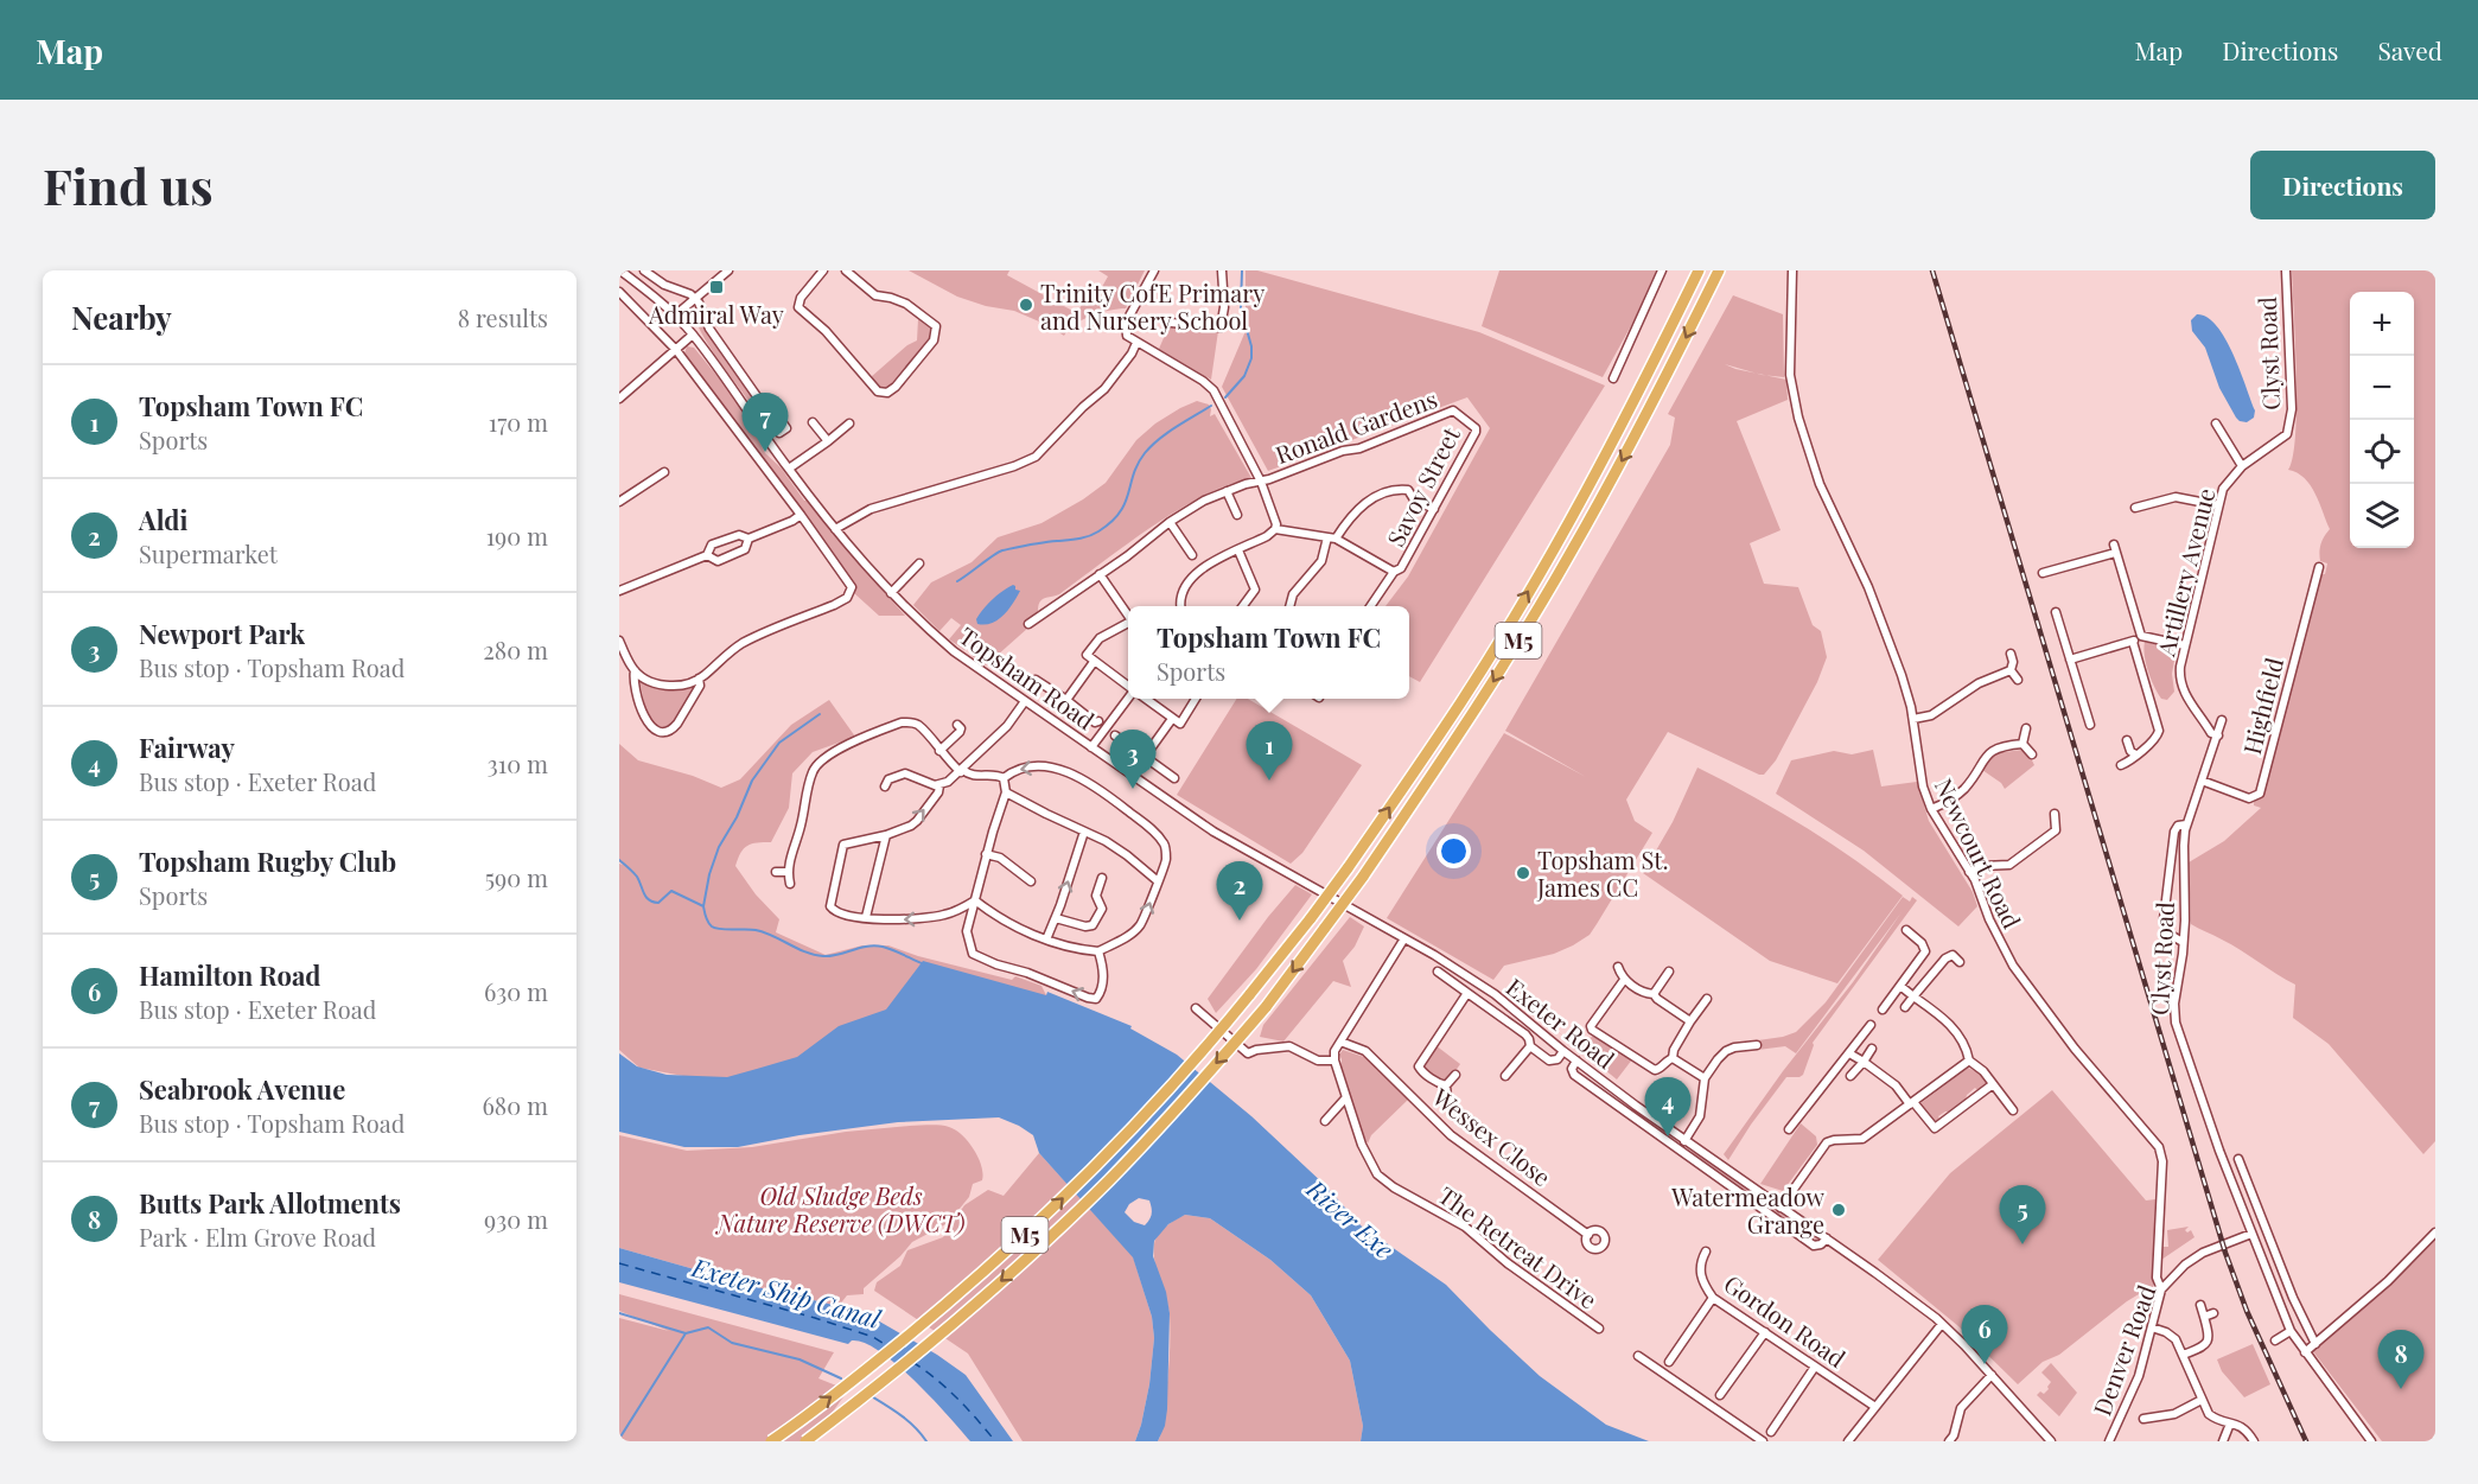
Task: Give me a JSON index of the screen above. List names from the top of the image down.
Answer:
{
  "streets": {
    "highway": ["M5"],
    "street": [
      "Clyst Road",
      "Ronald Gardens",
      "Savoy Street",
      "Artillery Avenue",
      "Topsham Road",
      "Highfield",
      "Newcourt Road",
      "Exeter Road",
      "Wessex Close",
      "The Retreat Drive",
      "Gordon Road",
      "Denver Road"
    ]
  },
  "crossings": [
    ["Clyst Road", "Artillery Avenue"],
    ["Clyst Road", "Highfield"],
    ["Clyst Road", "Denver Road"],
    ["Ronald Gardens", "Savoy Street"],
    ["Topsham Road", "Exeter Road"],
    ["Newcourt Road", "Denver Road"]
  ],
  "water": ["River Exe", "Exeter Ship Canal"],
  "parks": ["Old Sludge Beds Nature Reserve (DWCT)"],
  "places": {
    "transit": ["Admiral Way"],
    "other": ["Trinity CofE Primary and Nursery School", "Topsham St. James CC", "Watermeadow Grange"]
  },
  "page": {
    "header": "Map",
    "nav": ["Map", "Directions", "Saved"],
    "buttons": "Directions",
    "title": "Find us",
    "heading": ["Nearby", "8 results"],
    "map_buttons": ["+", "−"],
    "list": [
      {
        "mark": "1",
        "name": "Topsham Town FC",
        "note": "Sports",
        "value": "170 m"
      },
      {
        "mark": "2",
        "name": "Aldi",
        "note": "Supermarket",
        "value": "190 m"
      },
      {
        "mark": "3",
        "name": "Newport Park",
        "note": "Bus stop · Topsham Road",
        "value": "280 m"
      },
      {
        "mark": "4",
        "name": "Fairway",
        "note": "Bus stop · Exeter Road",
        "value": "310 m"
      },
      {
        "mark": "5",
        "name": "Topsham Rugby Club",
        "note": "Sports",
        "value": "590 m"
      },
      {
        "mark": "6",
        "name": "Hamilton Road",
        "note": "Bus stop · Exeter Road",
        "value": "630 m"
      },
      {
        "mark": "7",
        "name": "Seabrook Avenue",
        "note": "Bus stop · Topsham Road",
        "value": "680 m"
      },
      {
        "mark": "8",
        "name": "Butts Park Allotments",
        "note": "Park · Elm Grove Road",
        "value": "930 m"
      }
    ],
    "pins": [
      "7",
      "1",
      "3",
      "2",
      "4",
      "5",
      "6",
      "8"
    ],
    "popup": ["Topsham Town FC", "Sports"]
  }
}
